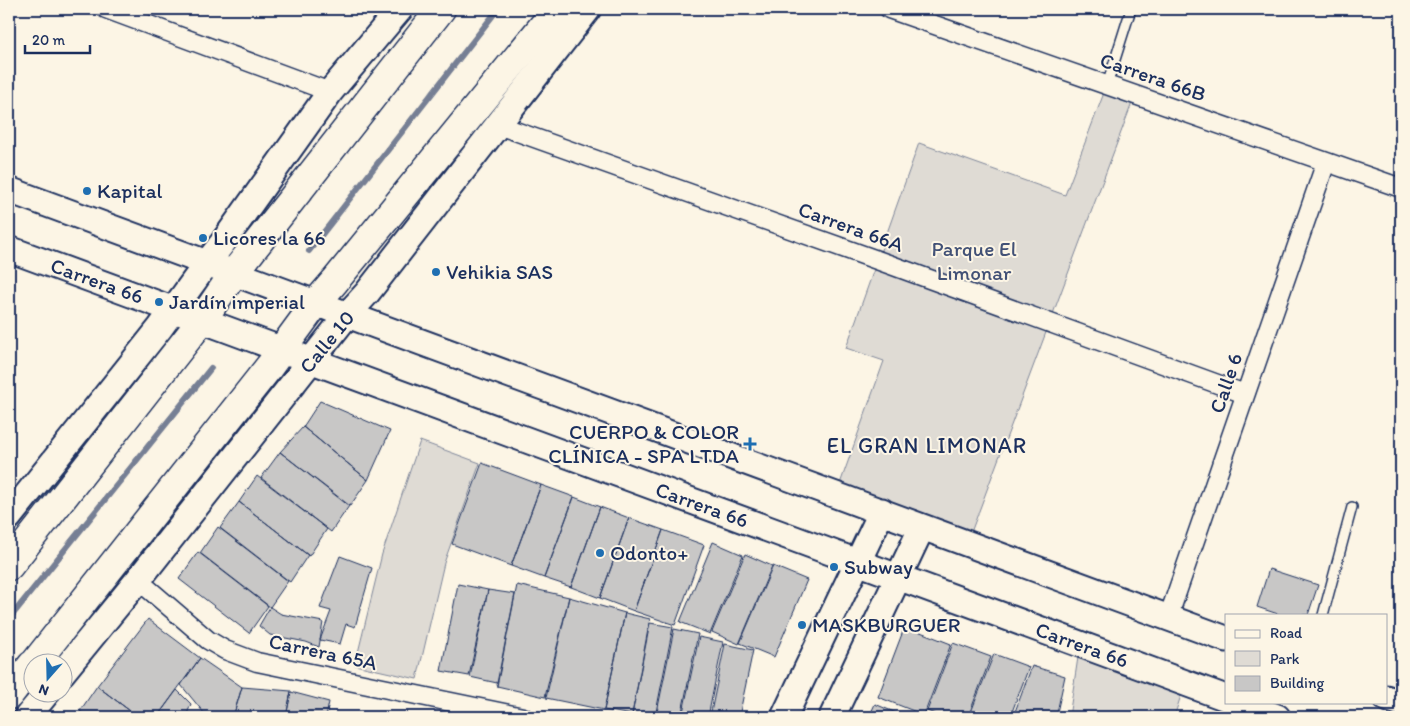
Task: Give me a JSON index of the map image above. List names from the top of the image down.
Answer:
{
  "streets": {
    "main road": ["Carrera 66", "Calle 10"],
    "street": [
      "Carrera 66B",
      "Carrera 66A",
      "Calle 6",
      "Carrera 65A"
    ]
  },
  "crossings": [
    ["Carrera 66B", "Calle 6"],
    ["Carrera 66A", "Calle 10"],
    ["Carrera 66A", "Calle 6"],
    ["Carrera 66", "Calle 10"],
    ["Calle 10", "Carrera 65A"]
  ],
  "districts": ["EL GRAN LIMONAR"],
  "parks": ["Parque El Limonar"],
  "places": {
    "other": [
      "Kapital",
      "Licores la 66",
      "Vehikia SAS",
      "Jardín imperial",
      "Odonto+",
      "Subway",
      "MASKBURGUER"
    ],
    "health": ["CUERPO & COLOR CLÍNICA - SPA LTDA"]
  },
  "legend": ["Road", "Park", "Building"],
  "scale_bar": "20 m",
  "north": "bottom"
}
